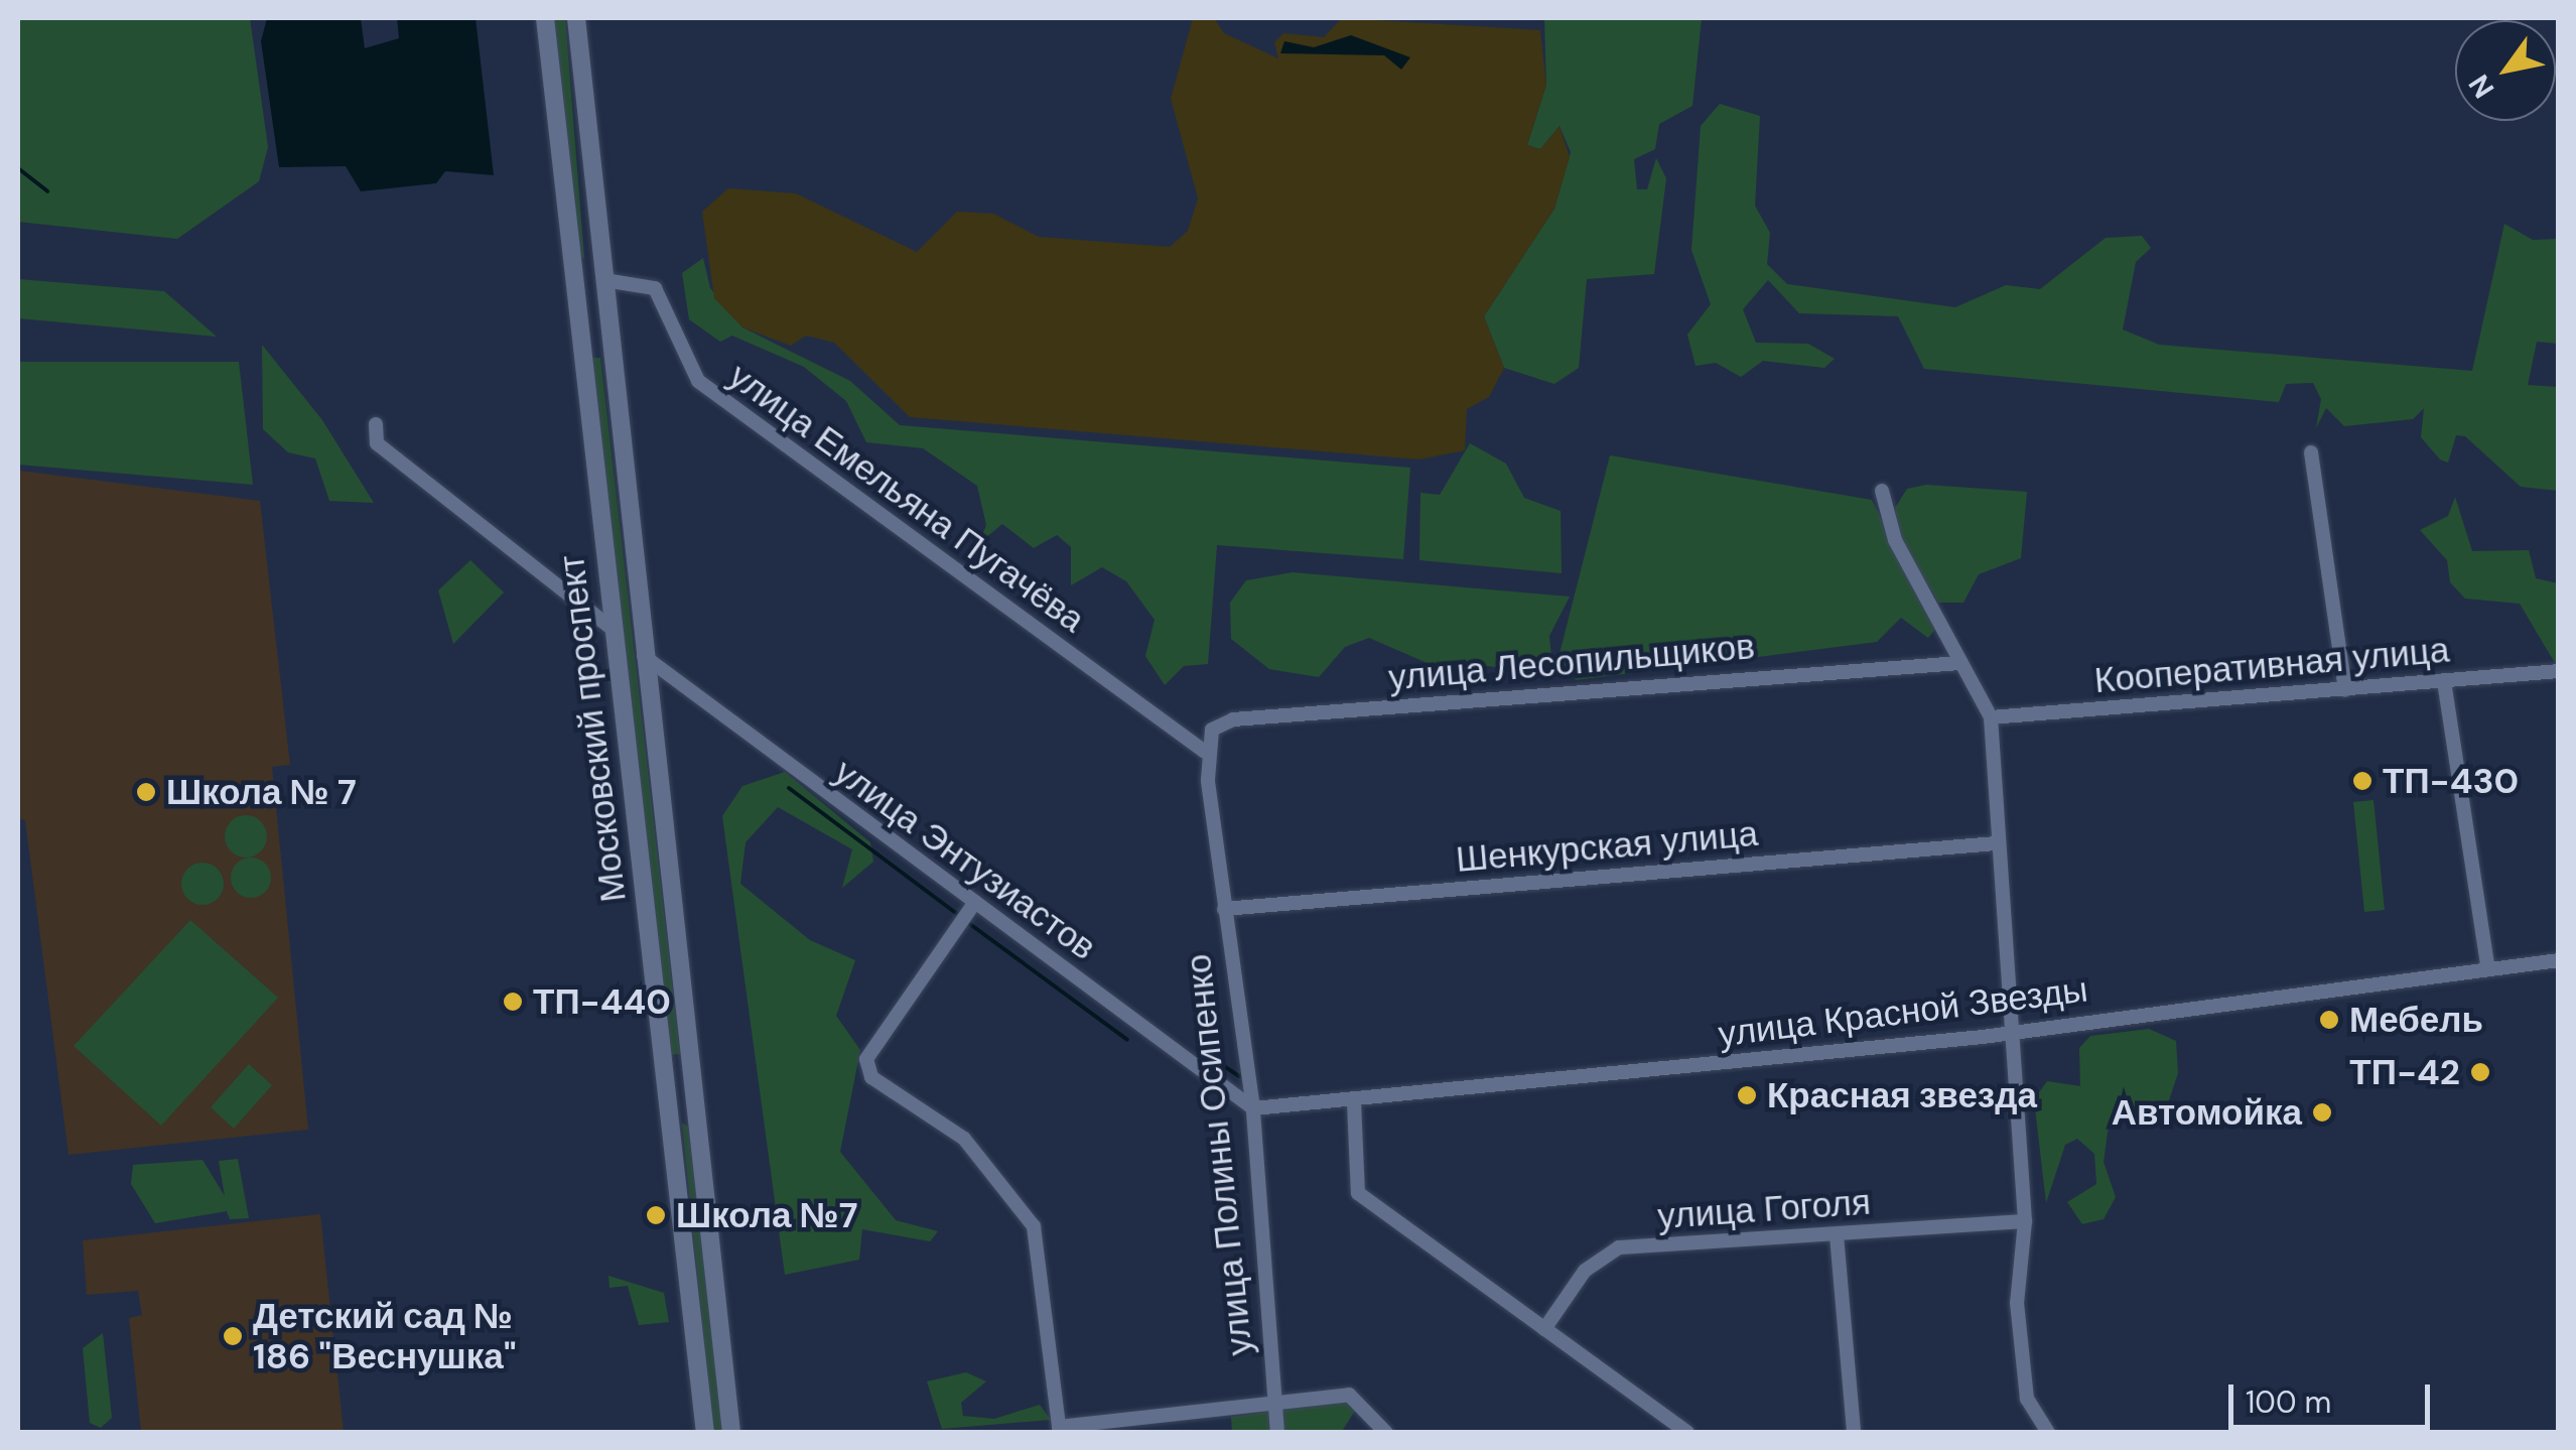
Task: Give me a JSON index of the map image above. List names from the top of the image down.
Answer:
{
  "streets": {
    "main road": ["Московский проспект"],
    "street": [
      "улица Емельяна Пугачёва",
      "улица Лесопильщиков",
      "Кооперативная улица",
      "Шенкурская улица",
      "улица Энтузиастов",
      "улица Красной Звезды",
      "улица Полины Осипенко",
      "улица Гоголя"
    ]
  },
  "crossings": [
    ["улица Емельяна Пугачёва", "улица Лесопильщиков"],
    ["улица Емельяна Пугачёва", "Московский проспект"],
    ["улица Емельяна Пугачёва", "улица Полины Осипенко"],
    ["улица Лесопильщиков", "улица Полины Осипенко"],
    ["Московский проспект", "улица Энтузиастов"],
    ["Шенкурская улица", "улица Полины Осипенко"],
    ["улица Энтузиастов", "улица Красной Звезды"],
    ["улица Энтузиастов", "улица Полины Осипенко"],
    ["улица Красной Звезды", "улица Полины Осипенко"]
  ],
  "places": [
    "ТП-430",
    "Школа № 7",
    "ТП-440",
    "Мебель",
    "ТП-42",
    "Красная звезда",
    "Автомойка",
    "Школа №7",
    "Детский сад № 186 \"Веснушка\""
  ],
  "scale_bar": "100 m",
  "north": "bottom left"
}
